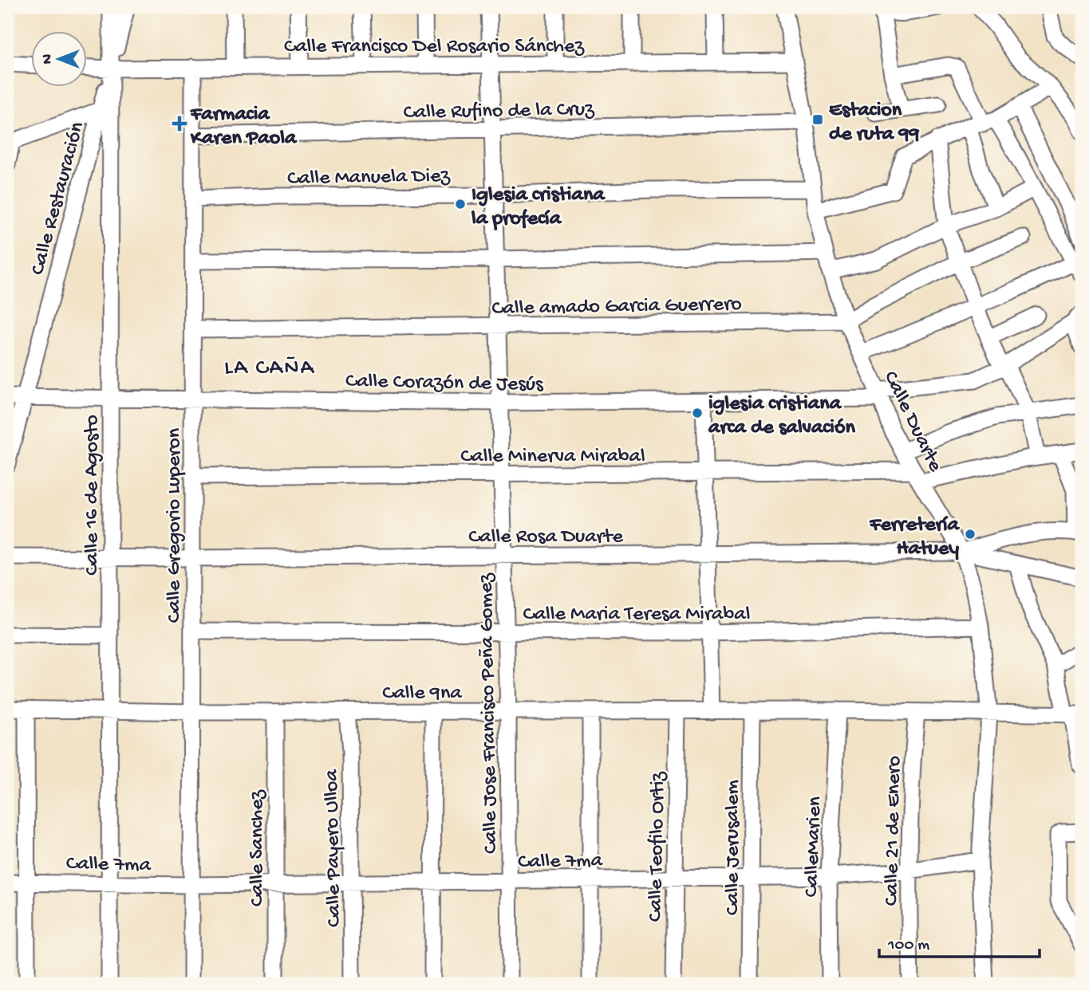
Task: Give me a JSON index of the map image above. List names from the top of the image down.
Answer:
{
  "streets": {
    "street": [
      "Calle Francisco Del Rosario Sánchez",
      "Calle Rufino de la Cruz",
      "Calle Manuela Diez",
      "Calle Restauración",
      "Calle amado Garcia Guerrero",
      "Calle Corazón de Jesús",
      "Calle Duarte",
      "Calle Minerva Mirabal",
      "Calle 16 de Agosto",
      "Calle Gregorio Luperon",
      "Calle Rosa Duarte",
      "Calle Maria Teresa Mirabal",
      "Calle 9na",
      "Calle Jose Francisco Peña Gomez",
      "Calle 21 de Enero",
      "Calle Teofilo Ortiz",
      "CalleMarien",
      "Calle Jerusalem",
      "Calle Sanchez",
      "Calle Payero Ulloa",
      "Calle 7ma"
    ]
  },
  "crossings": [
    ["Calle Francisco Del Rosario Sánchez", "Calle Restauración"],
    ["Calle Francisco Del Rosario Sánchez", "Calle Duarte"],
    ["Calle Francisco Del Rosario Sánchez", "Calle 16 de Agosto"],
    ["Calle Francisco Del Rosario Sánchez", "Calle Gregorio Luperon"],
    ["Calle Francisco Del Rosario Sánchez", "Calle Jose Francisco Peña Gomez"],
    ["Calle Rufino de la Cruz", "Calle Duarte"],
    ["Calle Rufino de la Cruz", "Calle Gregorio Luperon"],
    ["Calle Rufino de la Cruz", "Calle Jose Francisco Peña Gomez"],
    ["Calle Manuela Diez", "Calle Duarte"],
    ["Calle Manuela Diez", "Calle Gregorio Luperon"],
    ["Calle Manuela Diez", "Calle Jose Francisco Peña Gomez"],
    ["Calle Restauración", "Calle Corazón de Jesús"],
    ["Calle Restauración", "Calle 16 de Agosto"],
    ["Calle amado Garcia Guerrero", "Calle Duarte"],
    ["Calle amado Garcia Guerrero", "Calle Gregorio Luperon"],
    ["Calle amado Garcia Guerrero", "Calle Jose Francisco Peña Gomez"],
    ["Calle Corazón de Jesús", "Calle Duarte"],
    ["Calle Corazón de Jesús", "Calle 16 de Agosto"],
    ["Calle Corazón de Jesús", "Calle Gregorio Luperon"],
    ["Calle Corazón de Jesús", "Calle Jose Francisco Peña Gomez"],
    ["Calle Duarte", "Calle Minerva Mirabal"],
    ["Calle Duarte", "Calle Rosa Duarte"],
    ["Calle Duarte", "Calle Maria Teresa Mirabal"],
    ["Calle Duarte", "Calle 9na"],
    ["Calle Duarte", "Calle 7ma"],
    ["Calle Minerva Mirabal", "Calle Gregorio Luperon"],
    ["Calle Minerva Mirabal", "Calle Jose Francisco Peña Gomez"],
    ["Calle 16 de Agosto", "Calle Rosa Duarte"],
    ["Calle 16 de Agosto", "Calle 9na"],
    ["Calle 16 de Agosto", "Calle 7ma"],
    ["Calle Gregorio Luperon", "Calle Rosa Duarte"],
    ["Calle Gregorio Luperon", "Calle Maria Teresa Mirabal"],
    ["Calle Gregorio Luperon", "Calle 9na"],
    ["Calle Gregorio Luperon", "Calle 7ma"],
    ["Calle Rosa Duarte", "Calle Jose Francisco Peña Gomez"],
    ["Calle Maria Teresa Mirabal", "Calle Jose Francisco Peña Gomez"],
    ["Calle 9na", "Calle Jose Francisco Peña Gomez"],
    ["Calle 9na", "Calle 21 de Enero"],
    ["Calle 9na", "Calle Teofilo Ortiz"],
    ["Calle 9na", "CalleMarien"],
    ["Calle 9na", "Calle Jerusalem"],
    ["Calle 9na", "Calle Sanchez"],
    ["Calle 9na", "Calle Payero Ulloa"],
    ["Calle Jose Francisco Peña Gomez", "Calle 7ma"],
    ["Calle 21 de Enero", "Calle 7ma"],
    ["Calle Teofilo Ortiz", "Calle 7ma"],
    ["CalleMarien", "Calle 7ma"],
    ["Calle Jerusalem", "Calle 7ma"],
    ["Calle Sanchez", "Calle 7ma"],
    ["Calle Payero Ulloa", "Calle 7ma"]
  ],
  "districts": ["LA CAÑA"],
  "places": {
    "transit": ["Estacion de ruta 99"],
    "health": ["Farmacia Karen Paola"],
    "other": ["Iglesia cristiana la profecía", "iglesia cristiana arca de salvación", "Ferretería Hatuey"]
  },
  "scale_bar": "100 m",
  "north": "left"
}
